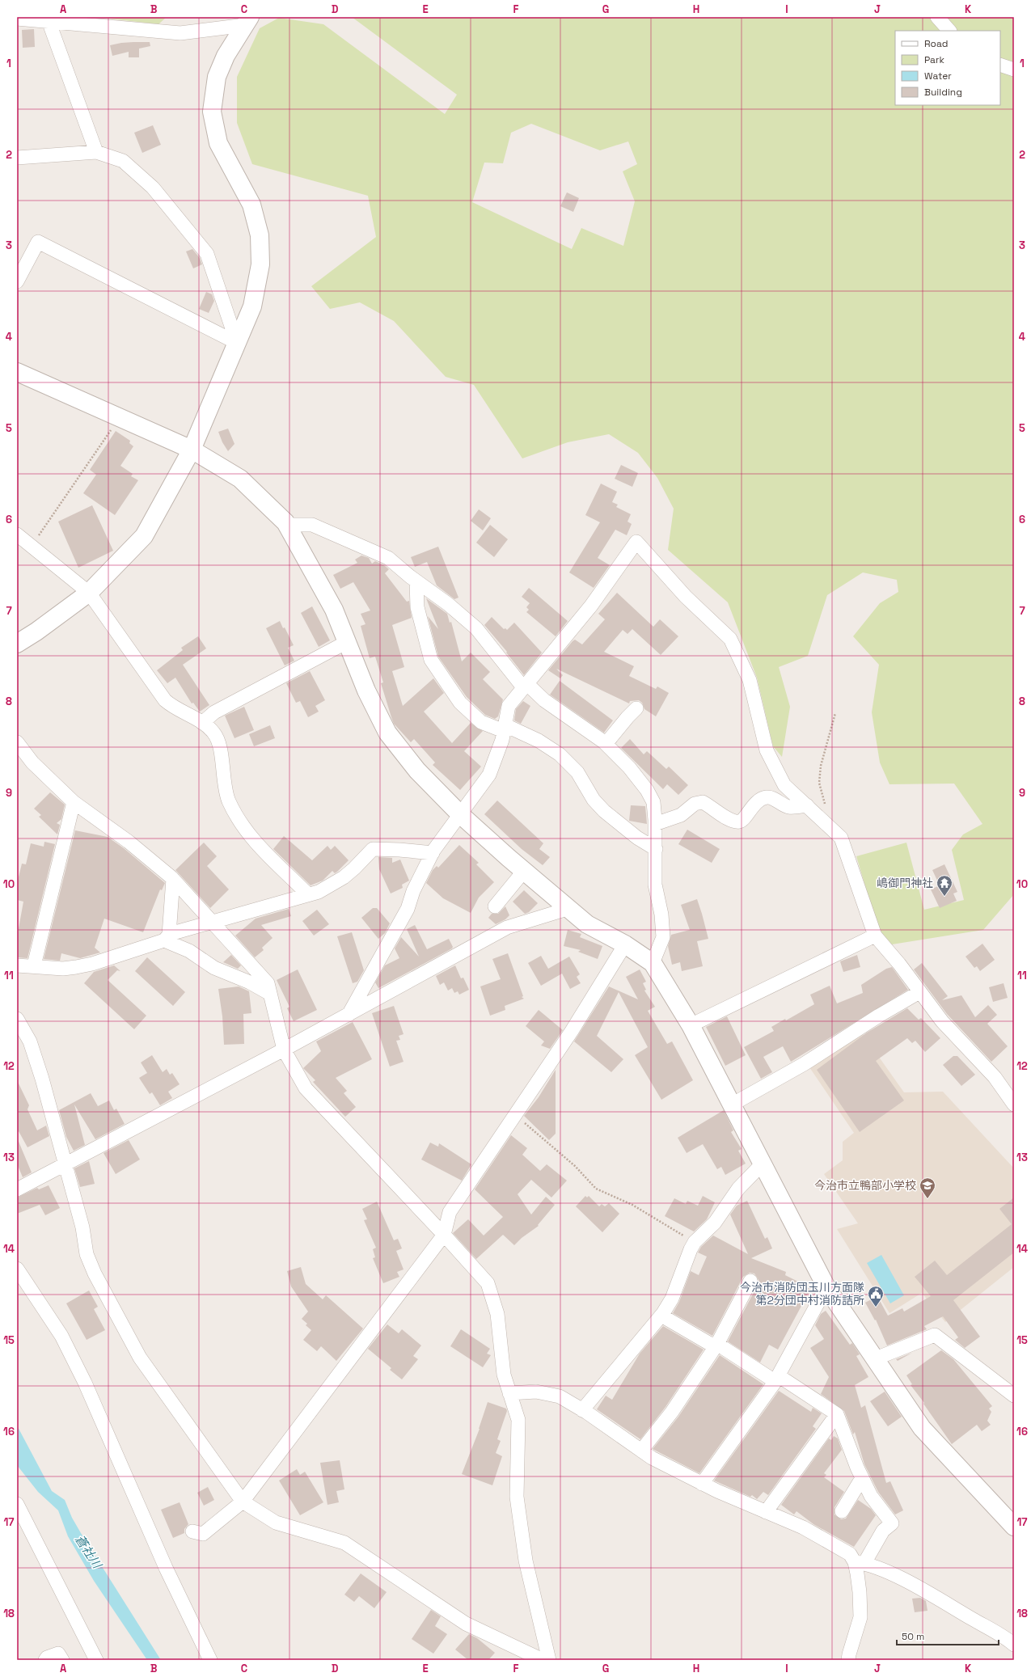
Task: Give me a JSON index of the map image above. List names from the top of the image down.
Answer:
{
  "water": ["蒼社川"],
  "places": {
    "temple": ["嶋御門神社"],
    "school or university": ["今治市立鴨部小学校"],
    "public building": ["今治市消防団玉川方面隊 第2分団中村消防詰所"]
  },
  "legend": [
    "Road",
    "Park",
    "Water",
    "Building"
  ],
  "scale_bar": "50 m",
  "grid": {
    "columns": [
      "A",
      "B",
      "C",
      "D",
      "E",
      "F",
      "G",
      "H",
      "I",
      "J",
      "K"
    ],
    "rows": [
      "1",
      "2",
      "3",
      "4",
      "5",
      "6",
      "7",
      "8",
      "9",
      "10",
      "11",
      "12",
      "13",
      "14",
      "15",
      "16",
      "17",
      "18"
    ]
  }
}
